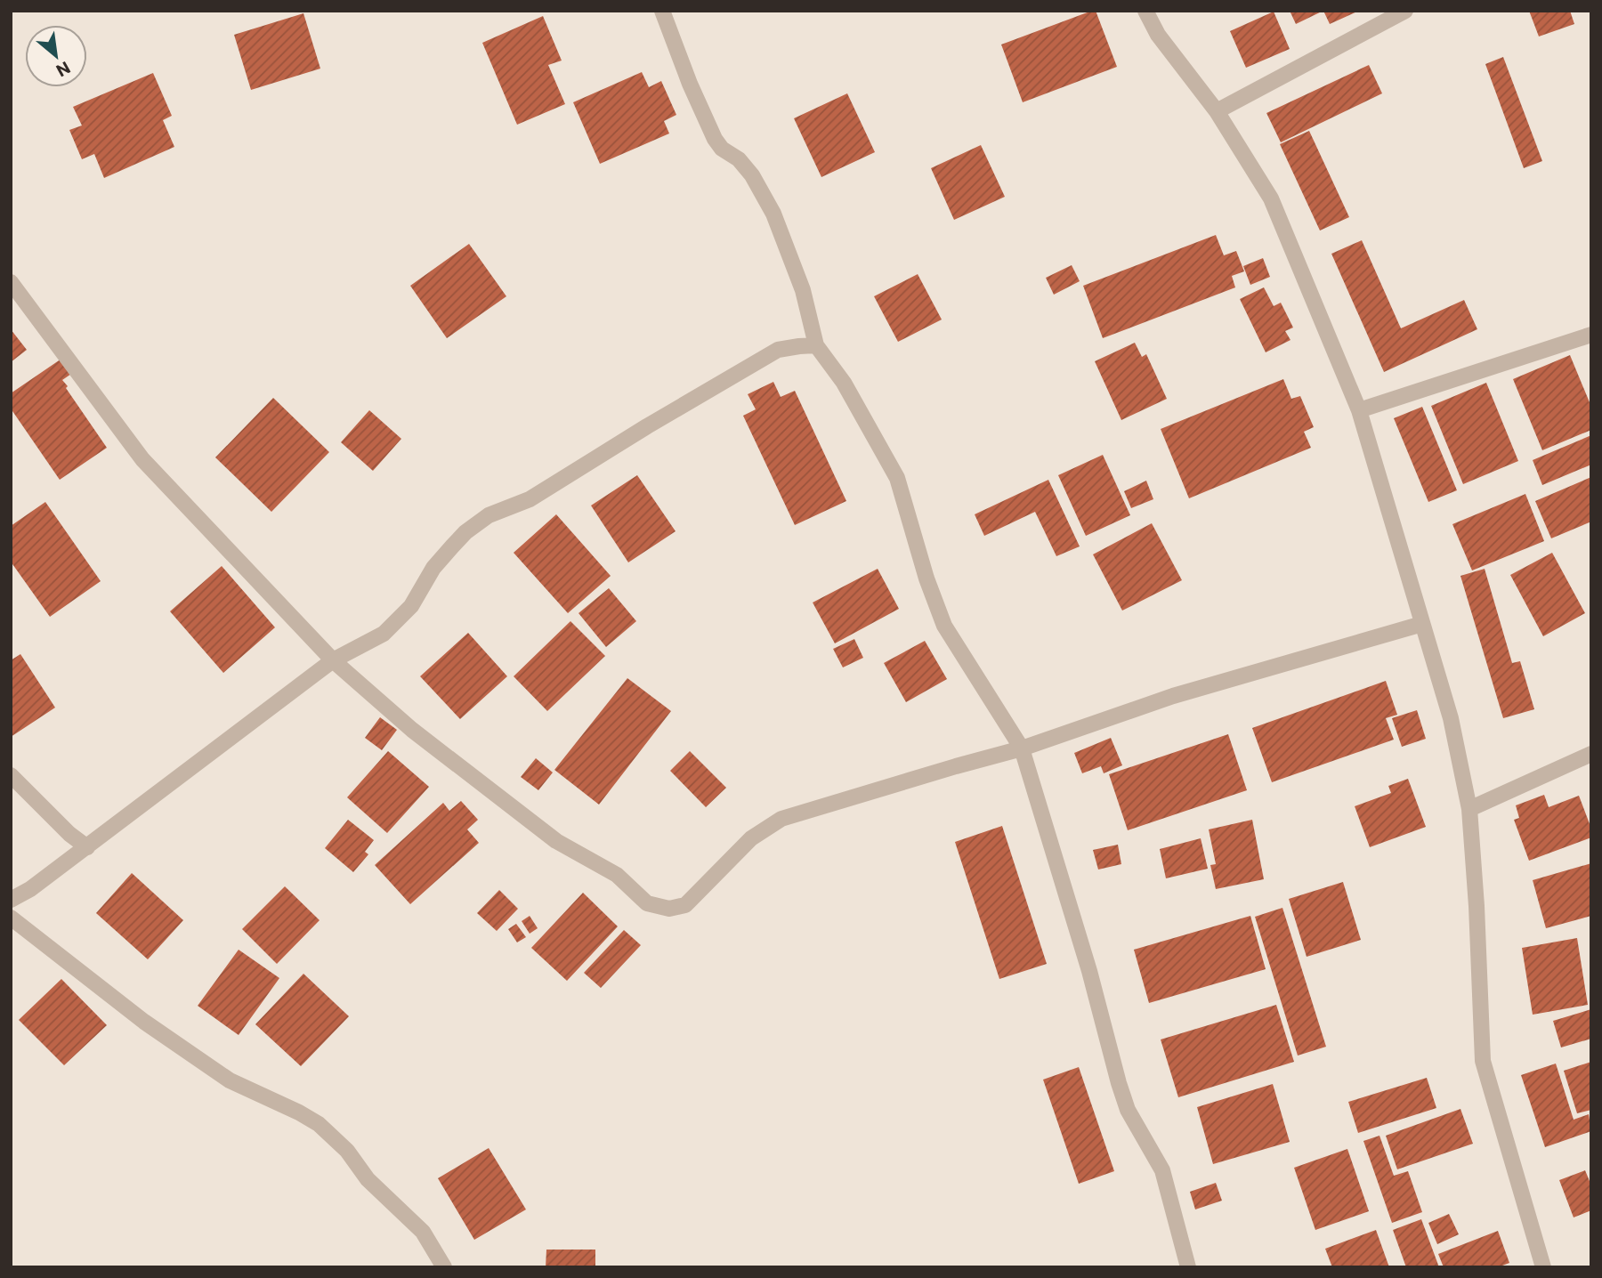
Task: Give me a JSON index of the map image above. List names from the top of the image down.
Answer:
{
  "north": "bottom right"
}
